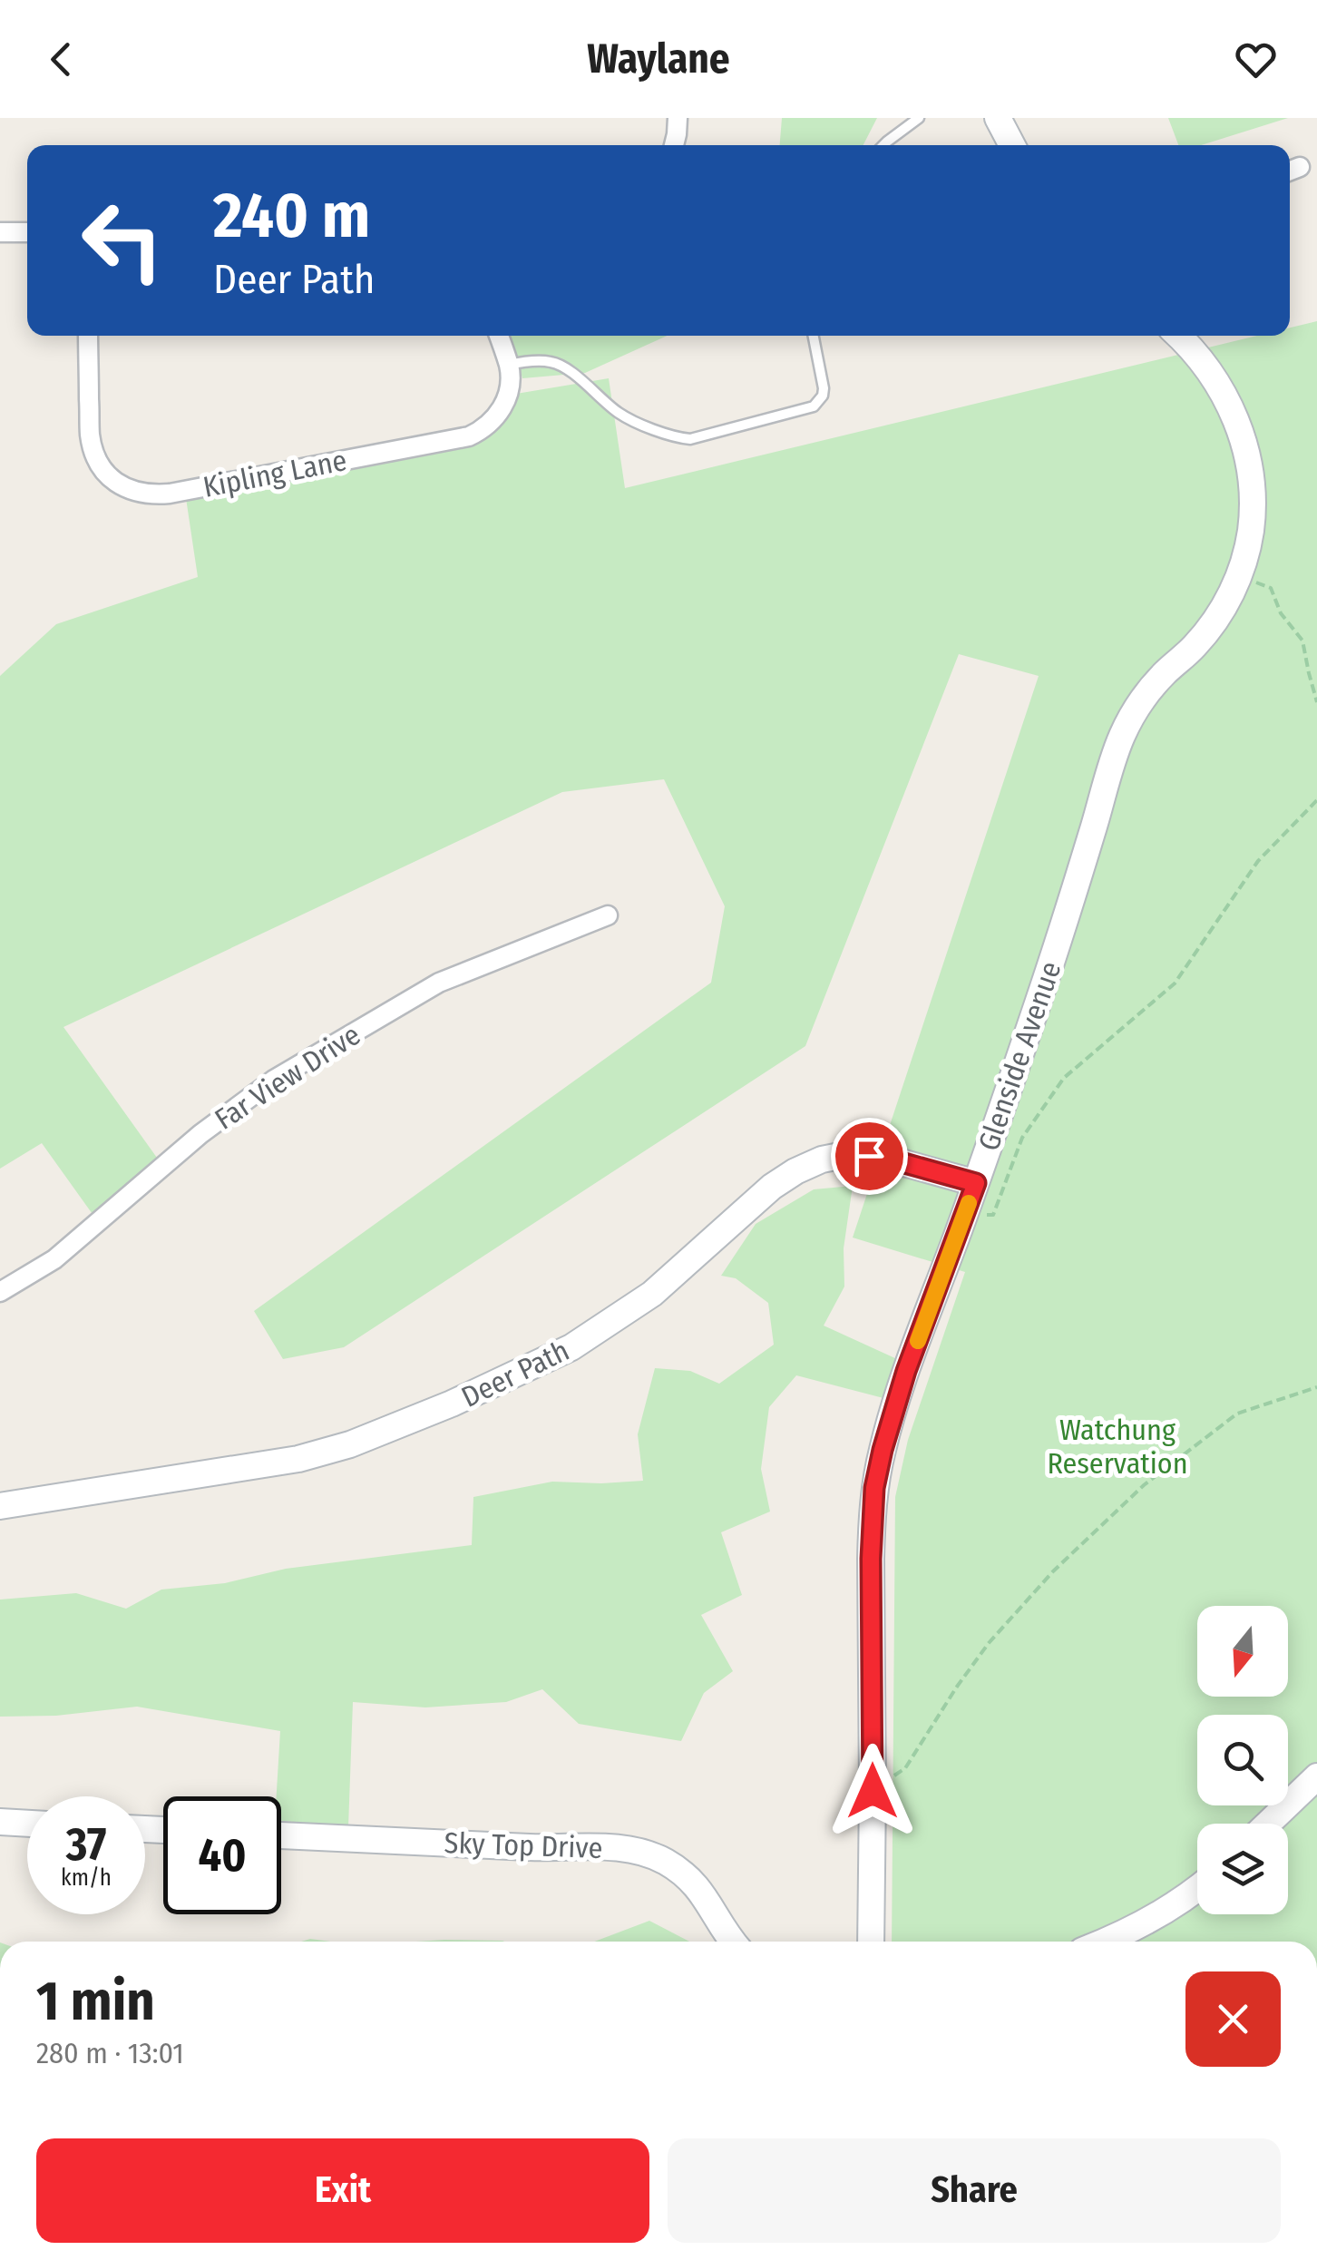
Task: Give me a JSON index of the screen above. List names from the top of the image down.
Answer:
{
  "streets": {
    "street": [
      "Kipling Lane",
      "Glenside Avenue",
      "Far View Drive",
      "Deer Path",
      "Sky Top Drive"
    ]
  },
  "crossings": [
    ["Glenside Avenue", "Deer Path"]
  ],
  "parks": ["Watchung Reservation"],
  "north": "bottom",
  "page": {
    "header": "Waylane",
    "turn": ["240 m", "Deer Path"],
    "speed": "37 km/h",
    "limit": "40",
    "heading": ["1 min", "280 m · 13:01"],
    "buttons": ["Exit", "Share"]
  }
}
